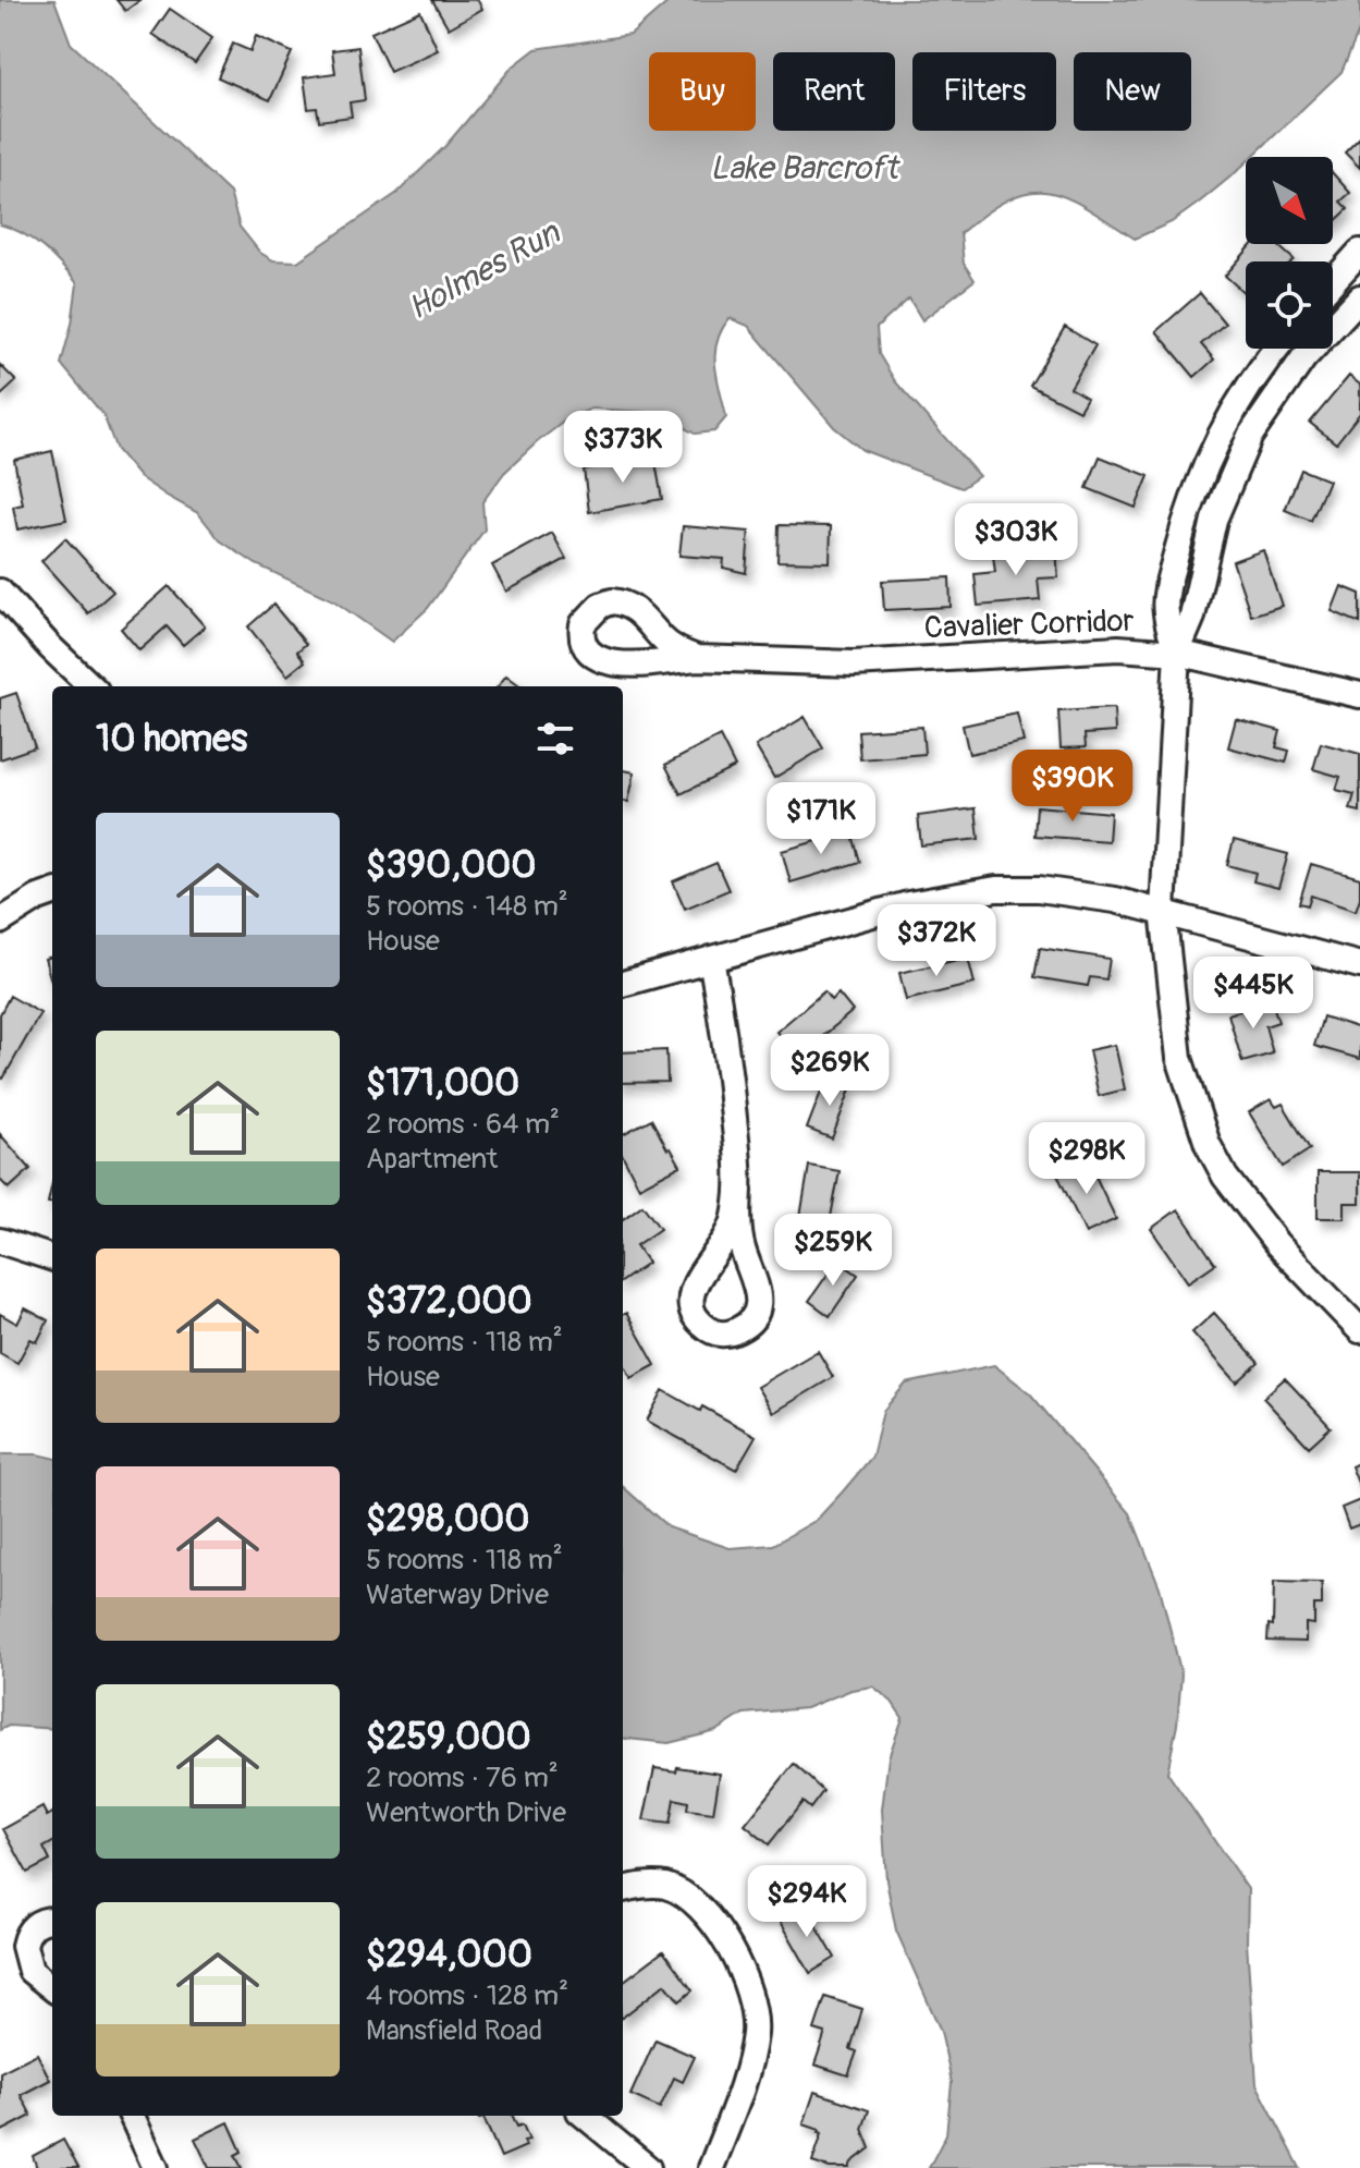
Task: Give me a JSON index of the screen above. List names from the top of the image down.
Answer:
{
  "streets": {
    "street": ["Cavalier Corridor"]
  },
  "water": ["Lake Barcroft", "Holmes Run"],
  "north": "bottom right",
  "page": {
    "chip": [
      "Buy",
      "Rent",
      "Filters",
      "New"
    ],
    "price": [
      "$373K",
      "$303K",
      "$390K",
      "$171K",
      "$372K",
      "$445K",
      "$269K",
      "$298K",
      "$259K",
      "$294K"
    ],
    "heading": "10 homes",
    "list": [
      {
        "name": "$390,000",
        "note": "5 rooms · 148 m² · House"
      },
      {
        "name": "$171,000",
        "note": "2 rooms · 64 m² · Apartment"
      },
      {
        "name": "$372,000",
        "note": "5 rooms · 118 m² · House"
      },
      {
        "name": "$298,000",
        "note": "5 rooms · 118 m² · Waterway Drive"
      },
      {
        "name": "$259,000",
        "note": "2 rooms · 76 m² · Wentworth Drive"
      },
      {
        "name": "$294,000",
        "note": "4 rooms · 128 m² · Mansfield Road"
      }
    ]
  }
}
